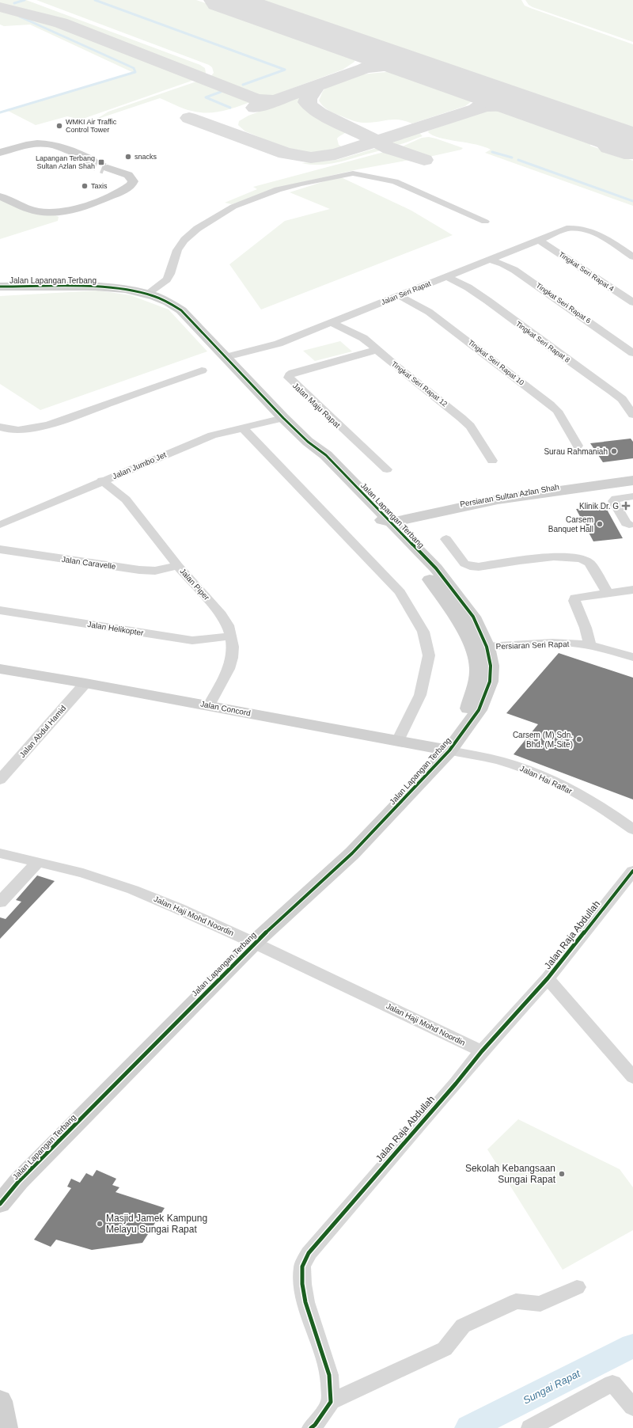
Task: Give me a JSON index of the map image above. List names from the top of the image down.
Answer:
{
  "streets": {
    "street": [
      "Tingkat Seri Rapat 4",
      "Jalan Lapangan Terbang",
      "Jalan Seri Rapat",
      "Tingkat Seri Rapat 6",
      "Tingkat Seri Rapat 8",
      "Tingkat Seri Rapat 10",
      "Tingkat Seri Rapat 12",
      "Jalan Maju Rapat",
      "Jalan Jumbo Jet",
      "Persiaran Sultan Azlan Shah",
      "Jalan Caravelle",
      "Jalan Piper",
      "Jalan Helikopter",
      "Persiaran Seri Rapat",
      "Jalan Concord",
      "Jalan Abdul Hamid",
      "Jalan Hai Raffar",
      "Jalan Haji Mohd Noordin",
      "Jalan Raja Abdullah"
    ]
  },
  "crossings": [
    ["Tingkat Seri Rapat 4", "Jalan Seri Rapat"],
    ["Jalan Lapangan Terbang", "Jalan Seri Rapat"],
    ["Jalan Lapangan Terbang", "Jalan Jumbo Jet"],
    ["Jalan Lapangan Terbang", "Persiaran Sultan Azlan Shah"],
    ["Jalan Lapangan Terbang", "Persiaran Seri Rapat"],
    ["Jalan Lapangan Terbang", "Jalan Concord"],
    ["Jalan Lapangan Terbang", "Jalan Hai Raffar"],
    ["Jalan Lapangan Terbang", "Jalan Haji Mohd Noordin"],
    ["Jalan Seri Rapat", "Tingkat Seri Rapat 6"],
    ["Jalan Seri Rapat", "Tingkat Seri Rapat 8"],
    ["Jalan Seri Rapat", "Tingkat Seri Rapat 10"],
    ["Jalan Seri Rapat", "Tingkat Seri Rapat 12"],
    ["Tingkat Seri Rapat 12", "Jalan Maju Rapat"],
    ["Jalan Jumbo Jet", "Jalan Piper"],
    ["Jalan Caravelle", "Jalan Piper"],
    ["Jalan Piper", "Jalan Helikopter"],
    ["Jalan Piper", "Jalan Concord"],
    ["Jalan Concord", "Jalan Abdul Hamid"],
    ["Jalan Concord", "Jalan Hai Raffar"],
    ["Jalan Haji Mohd Noordin", "Jalan Raja Abdullah"]
  ],
  "water": ["Sungai Rapat"],
  "places": {
    "other": [
      "WMKI Air Traffic Control Tower",
      "snacks",
      "Taxis",
      "Surau Rahmaniah",
      "Carsem Banquet Hall",
      "Carsem (M) Sdn. Bhd. (M-Site)",
      "Sekolah Kebangsaan Sungai Rapat",
      "Masjid Jamek Kampung Melayu Sungai Rapat"
    ],
    "transit": ["Lapangan Terbang Sultan Azlan Shah"],
    "health": ["Klinik Dr. G"]
  }
}
